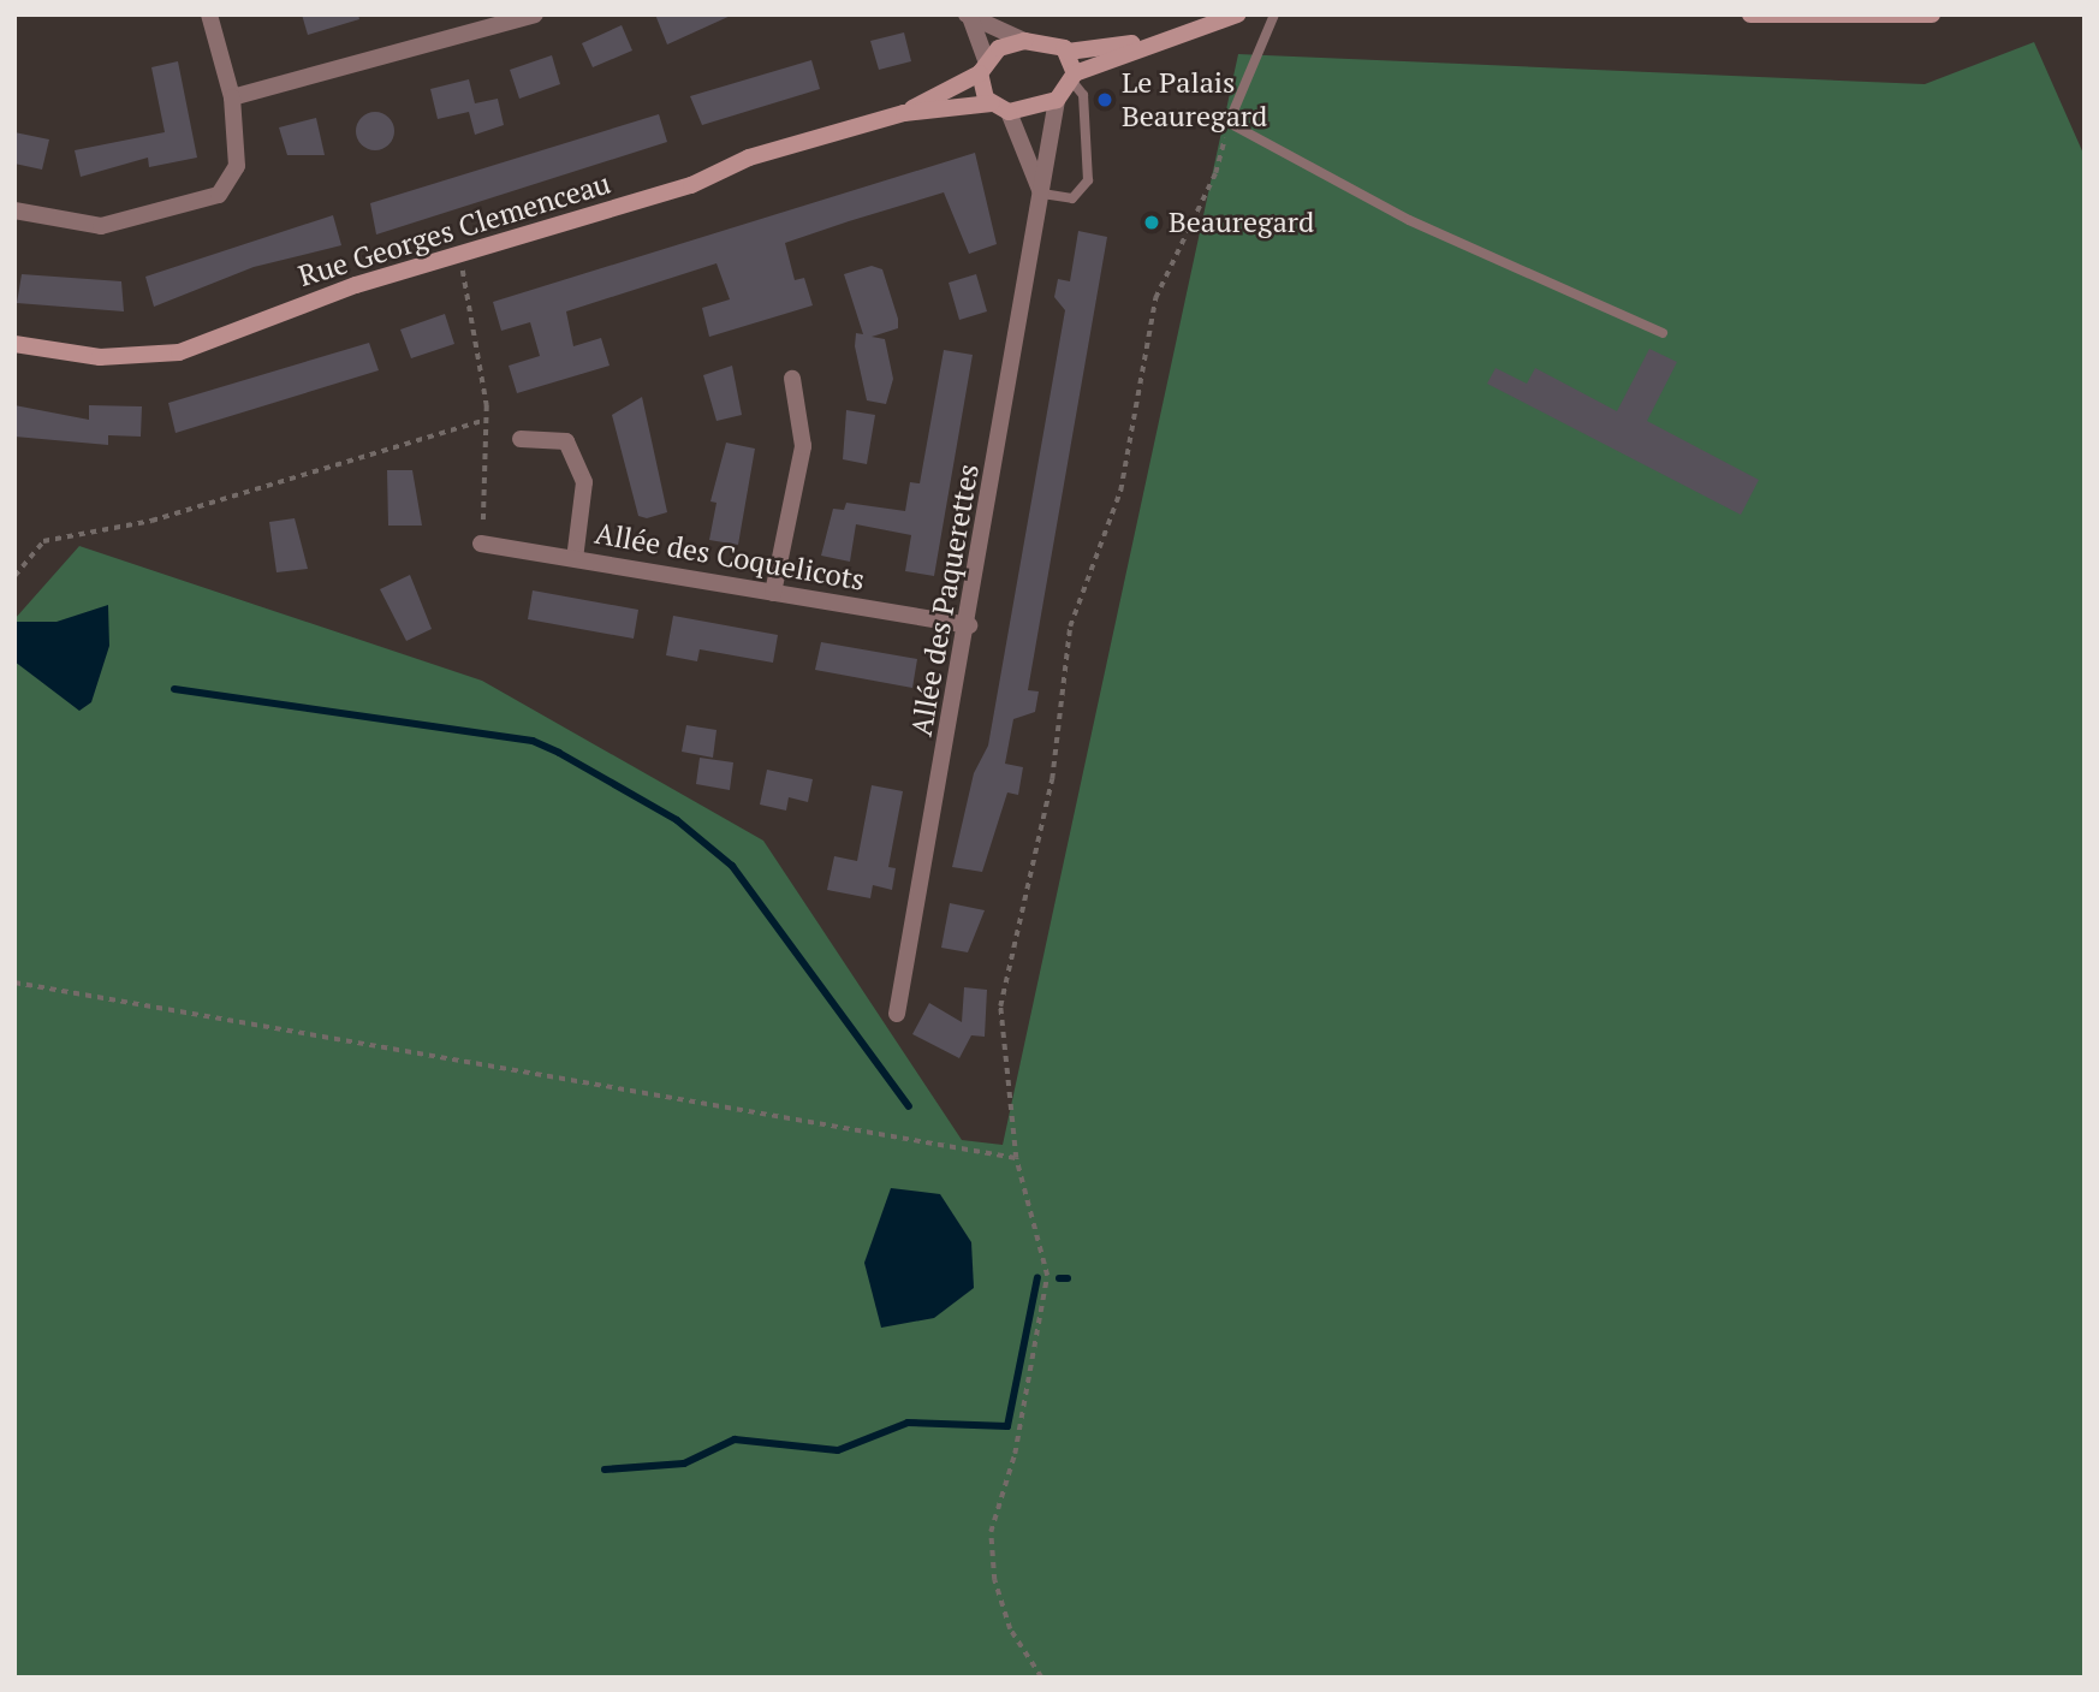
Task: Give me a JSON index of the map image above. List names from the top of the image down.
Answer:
{
  "streets": {
    "street": ["Rue Georges Clemenceau", "Allée des Coquelicots", "Allée des Paquerettes"]
  },
  "crossings": [
    ["Rue Georges Clemenceau", "Allée des Paquerettes"],
    ["Allée des Coquelicots", "Allée des Paquerettes"]
  ],
  "places": ["Le Palais Beauregard", "Beauregard"]
}
